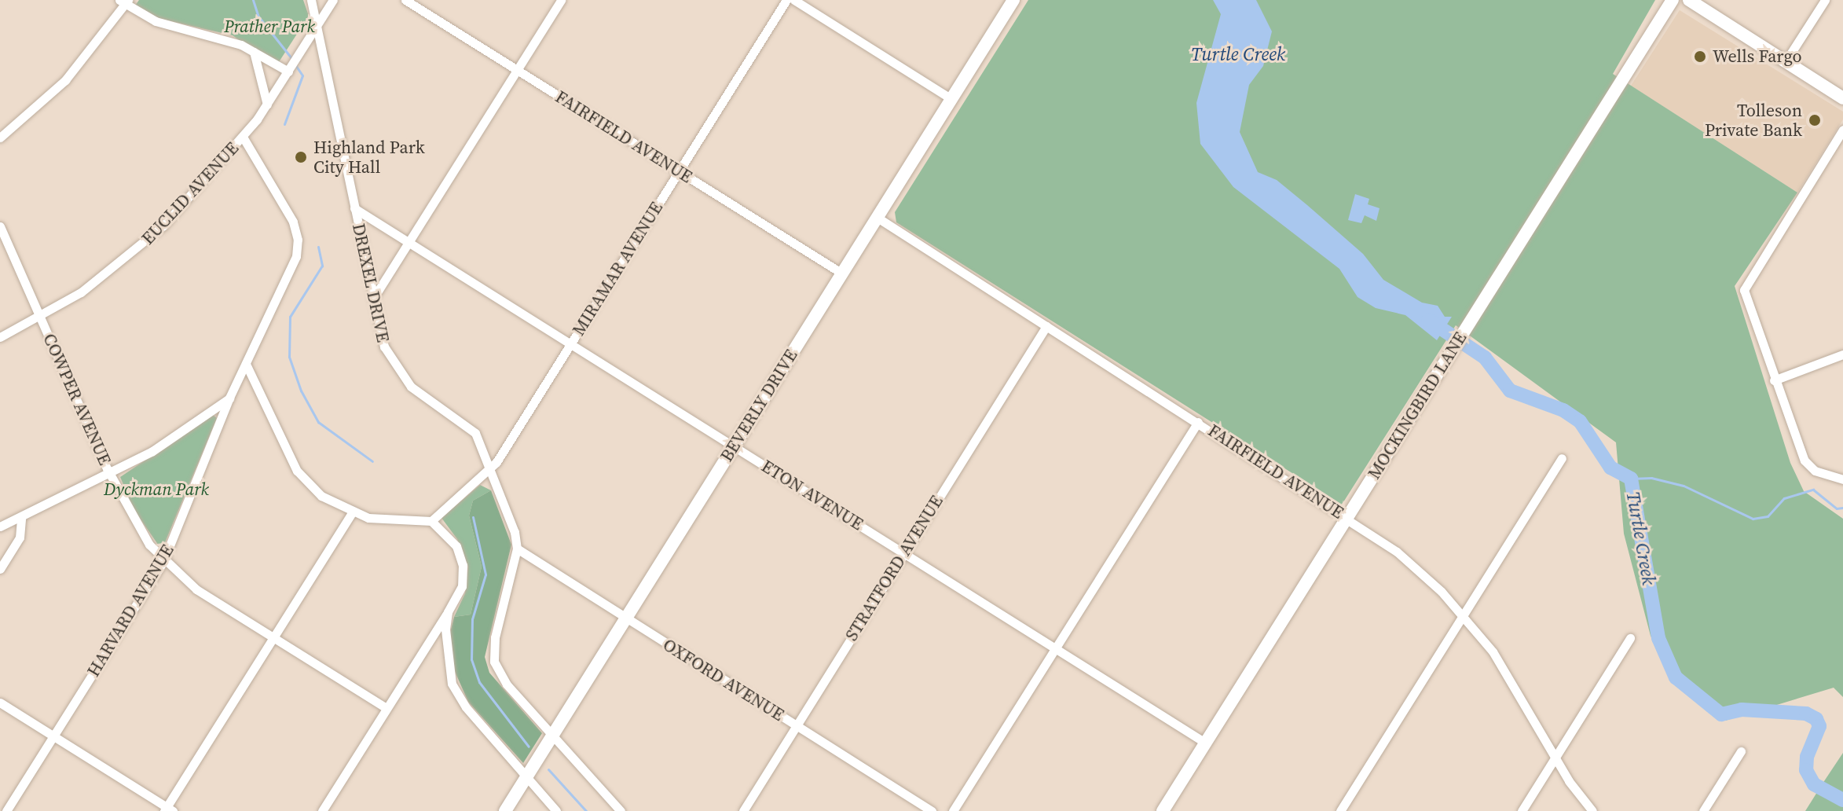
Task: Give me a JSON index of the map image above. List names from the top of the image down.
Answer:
{
  "streets": {
    "main road": ["BEVERLY DRIVE", "MOCKINGBIRD LANE"],
    "street": [
      "FAIRFIELD AVENUE",
      "EUCLID AVENUE",
      "MIRAMAR AVENUE",
      "DREXEL DRIVE",
      "COWPER AVENUE",
      "ETON AVENUE",
      "STRATFORD AVENUE",
      "HARVARD AVENUE",
      "OXFORD AVENUE"
    ]
  },
  "crossings": [
    ["FAIRFIELD AVENUE", "MIRAMAR AVENUE"],
    ["FAIRFIELD AVENUE", "BEVERLY DRIVE"],
    ["FAIRFIELD AVENUE", "MOCKINGBIRD LANE"],
    ["FAIRFIELD AVENUE", "STRATFORD AVENUE"],
    ["EUCLID AVENUE", "DREXEL DRIVE"],
    ["EUCLID AVENUE", "COWPER AVENUE"],
    ["EUCLID AVENUE", "HARVARD AVENUE"],
    ["MIRAMAR AVENUE", "DREXEL DRIVE"],
    ["MIRAMAR AVENUE", "ETON AVENUE"],
    ["DREXEL DRIVE", "ETON AVENUE"],
    ["DREXEL DRIVE", "OXFORD AVENUE"],
    ["COWPER AVENUE", "HARVARD AVENUE"],
    ["BEVERLY DRIVE", "ETON AVENUE"],
    ["BEVERLY DRIVE", "OXFORD AVENUE"],
    ["MOCKINGBIRD LANE", "ETON AVENUE"],
    ["ETON AVENUE", "STRATFORD AVENUE"],
    ["STRATFORD AVENUE", "OXFORD AVENUE"]
  ],
  "water": ["Turtle Creek"],
  "parks": ["Prather Park", "Dyckman Park"],
  "places": ["Wells Fargo", "Tolleson Private Bank", "Highland Park City Hall"]
}
